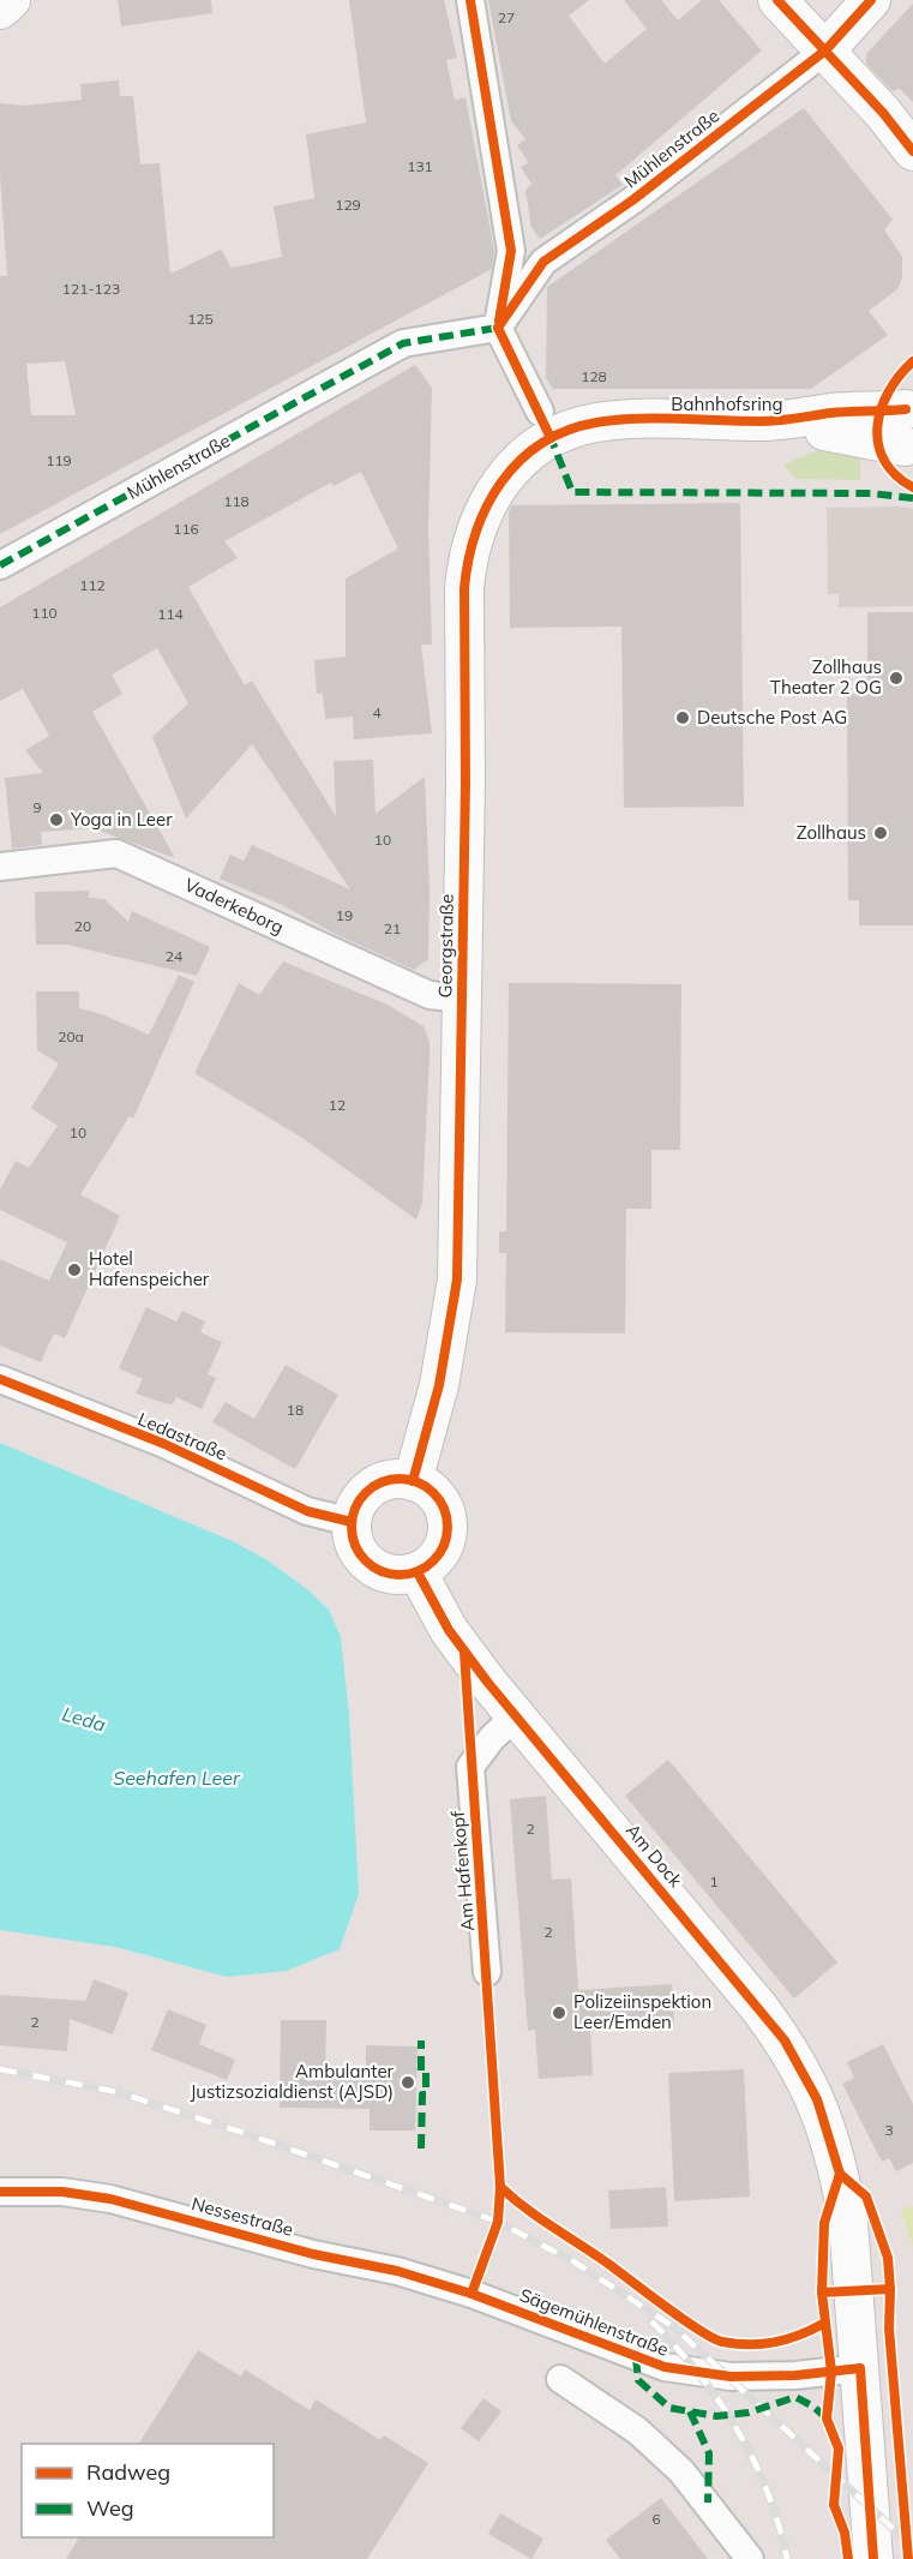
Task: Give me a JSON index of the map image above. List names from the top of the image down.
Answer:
{
  "streets": {
    "main road": [
      "Mühlenstraße",
      "Bahnhofsring",
      "Georgstraße",
      "Am Dock"
    ],
    "street": [
      "Vaderkeborg",
      "Ledastraße",
      "Am Hafenkopf",
      "Nessestraße",
      "Sägemühlenstraße"
    ]
  },
  "crossings": [
    ["Bahnhofsring", "Georgstraße"],
    ["Vaderkeborg", "Georgstraße"],
    ["Georgstraße", "Ledastraße"],
    ["Georgstraße", "Am Dock"],
    ["Ledastraße", "Am Dock"],
    ["Am Dock", "Am Hafenkopf"],
    ["Am Dock", "Sägemühlenstraße"],
    ["Nessestraße", "Sägemühlenstraße"]
  ],
  "water": ["Leda", "Seehafen Leer"],
  "places": [
    "Zollhaus Theater 2 OG",
    "Deutsche Post AG",
    "Yoga in Leer",
    "Zollhaus",
    "Hotel Hafenspeicher",
    "Polizeiinspektion Leer/Emden",
    "Ambulanter Justizsozialdienst (AJSD)"
  ],
  "house_numbers": [
    "27",
    "131",
    "129",
    "121-123",
    "125",
    "128",
    "119",
    "118",
    "116",
    "112",
    "110",
    "114",
    "4",
    "9",
    "10",
    "19",
    "20",
    "21",
    "24",
    "20a",
    "12",
    "10",
    "18",
    "2",
    "1",
    "2",
    "2",
    "3",
    "6"
  ],
  "legend": ["Radweg", "Weg"]
}
